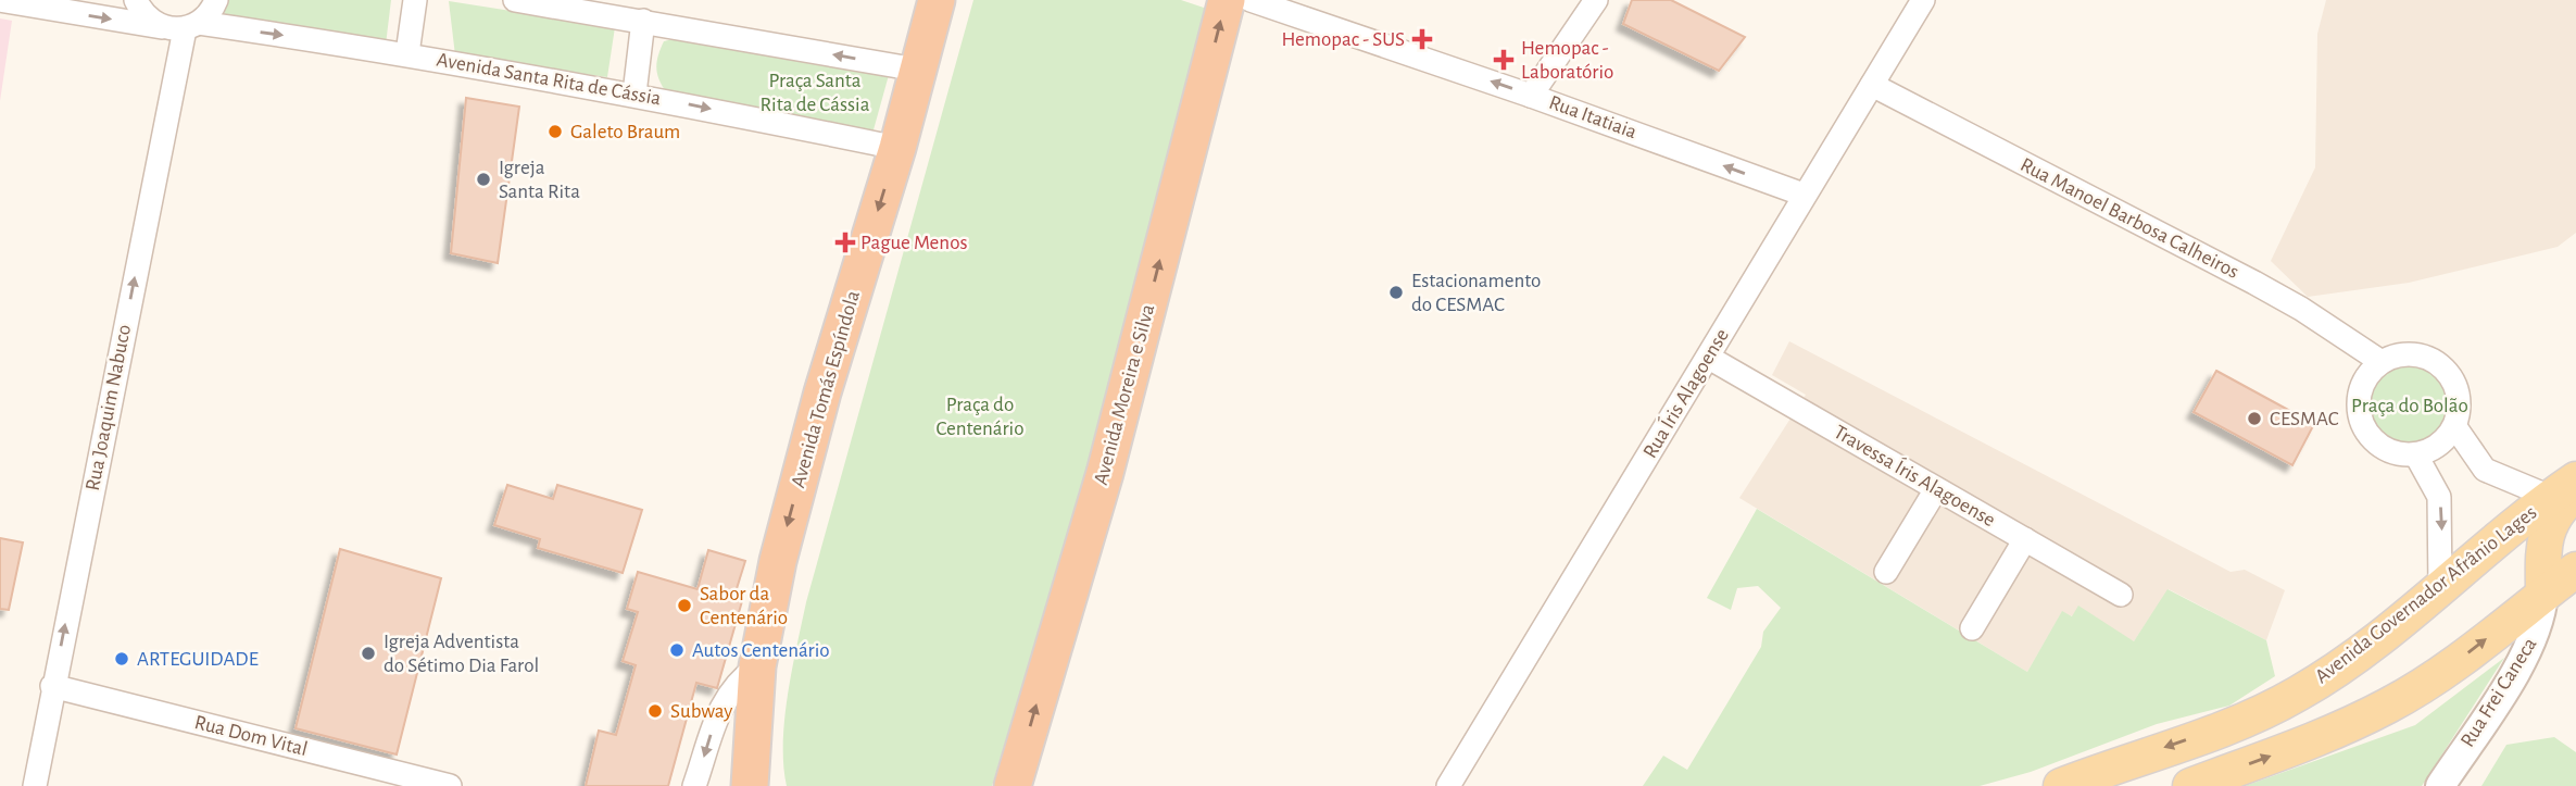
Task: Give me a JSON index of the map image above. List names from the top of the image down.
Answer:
{
  "streets": {
    "highway": ["Avenida Tomás Espíndola", "Avenida Moreira e Silva"],
    "main road": ["Avenida Governador Afrânio Lages"],
    "street": [
      "Avenida Santa Rita de Cássia",
      "Rua Itatiaia",
      "Rua Manoel Barbosa Calheiros",
      "Rua Íris Alagoense",
      "Rua Joaquim Nabuco",
      "Travessa Íris Alagoense",
      "Rua Frei Caneca",
      "Rua Dom Vital"
    ]
  },
  "crossings": [
    ["Avenida Santa Rita de Cássia", "Avenida Tomás Espíndola"],
    ["Avenida Santa Rita de Cássia", "Rua Joaquim Nabuco"],
    ["Rua Itatiaia", "Rua Íris Alagoense"],
    ["Rua Manoel Barbosa Calheiros", "Rua Íris Alagoense"],
    ["Rua Íris Alagoense", "Travessa Íris Alagoense"],
    ["Rua Joaquim Nabuco", "Rua Dom Vital"]
  ],
  "one_way": [
    "Rua Itatiaia",
    "Avenida Tomás Espíndola",
    "Avenida Moreira e Silva",
    "Rua Joaquim Nabuco"
  ],
  "parks": ["Praça Santa Rita de Cássia", "Praça do Centenário", "Praça do Bolão"],
  "places": {
    "health": ["Hemopac - SUS", "Hemopac - Laboratório", "Pague Menos"],
    "other": [
      "Galeto Braum",
      "Igreja Santa Rita",
      "Estacionamento do CESMAC",
      "CESMAC",
      "Sabor da Centenário",
      "Autos Centenário",
      "Igreja Adventista do Sétimo Dia Farol",
      "ARTEGUIDADE",
      "Subway"
    ]
  }
}
